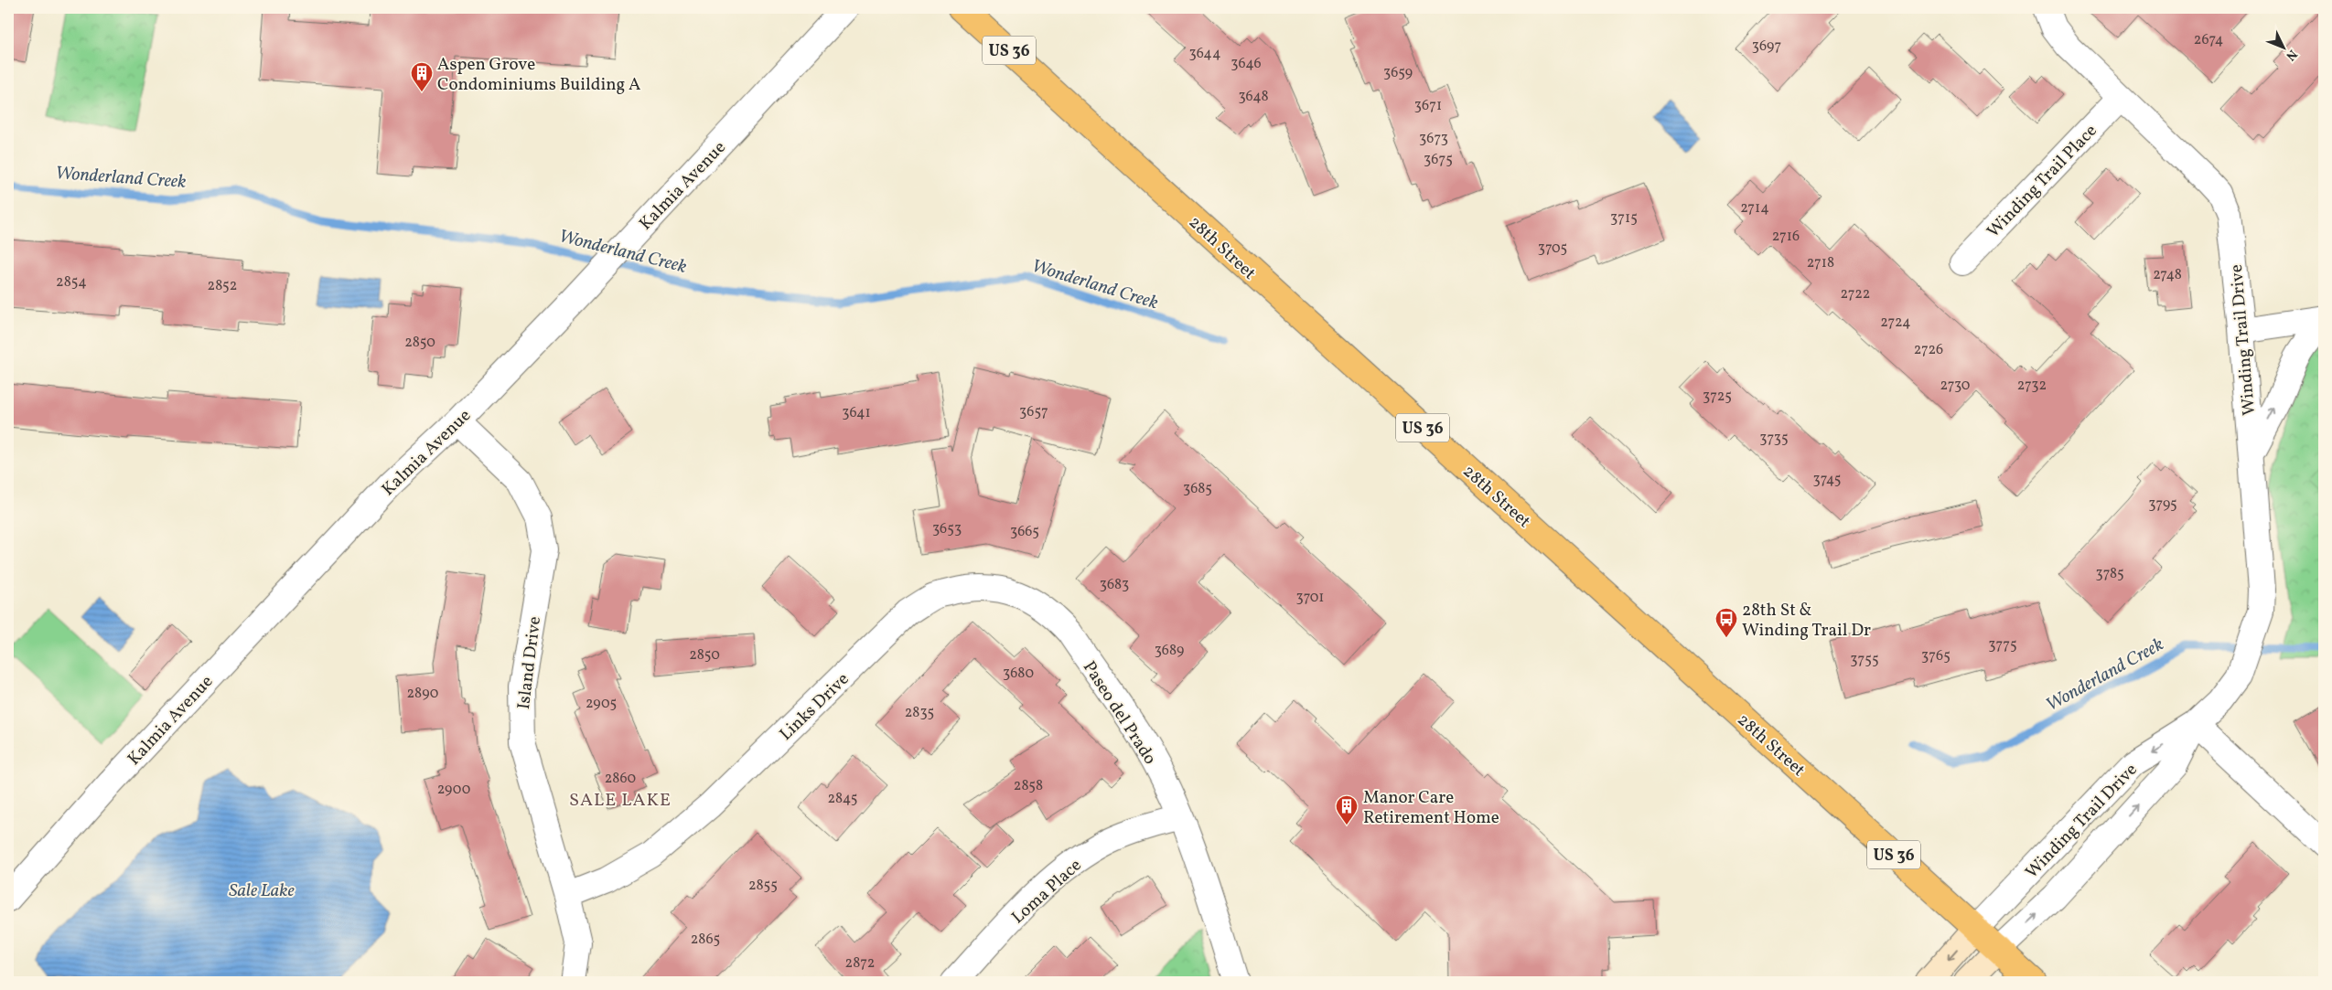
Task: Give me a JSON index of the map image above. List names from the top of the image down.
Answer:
{
  "streets": {
    "highway": ["US 36", "28th Street"],
    "street": [
      "Winding Trail Place",
      "Kalmia Avenue",
      "Winding Trail Drive",
      "Island Drive",
      "Links Drive",
      "Paseo del Prado",
      "Loma Place"
    ]
  },
  "crossings": [
    ["Winding Trail Place", "Winding Trail Drive"],
    ["Kalmia Avenue", "Island Drive"],
    ["28th Street", "Winding Trail Drive"],
    ["Island Drive", "Links Drive"],
    ["Links Drive", "Paseo del Prado"],
    ["Paseo del Prado", "Loma Place"]
  ],
  "districts": ["SALE LAKE"],
  "water": ["Wonderland Creek", "Sale Lake"],
  "places": {
    "building": ["Aspen Grove Condominiums Building A", "Manor Care Retirement Home"],
    "bus stop": ["28th St & Winding Trail Dr"]
  },
  "house_numbers": [
    "2674",
    "3697",
    "3644",
    "3646",
    "3659",
    "3648",
    "3671",
    "3673",
    "3675",
    "2714",
    "3715",
    "2716",
    "3705",
    "2718",
    "2748",
    "2854",
    "2852",
    "2722",
    "2724",
    "2850",
    "2726",
    "2730",
    "2732",
    "3725",
    "3657",
    "3641",
    "3735",
    "3745",
    "3685",
    "3795",
    "3653",
    "3665",
    "3785",
    "3683",
    "3701",
    "3775",
    "3689",
    "2850",
    "3765",
    "3755",
    "3680",
    "2890",
    "2905",
    "2835",
    "2860",
    "2858",
    "2900",
    "2845",
    "2855",
    "2865",
    "2872"
  ],
  "north": "bottom right"
}
